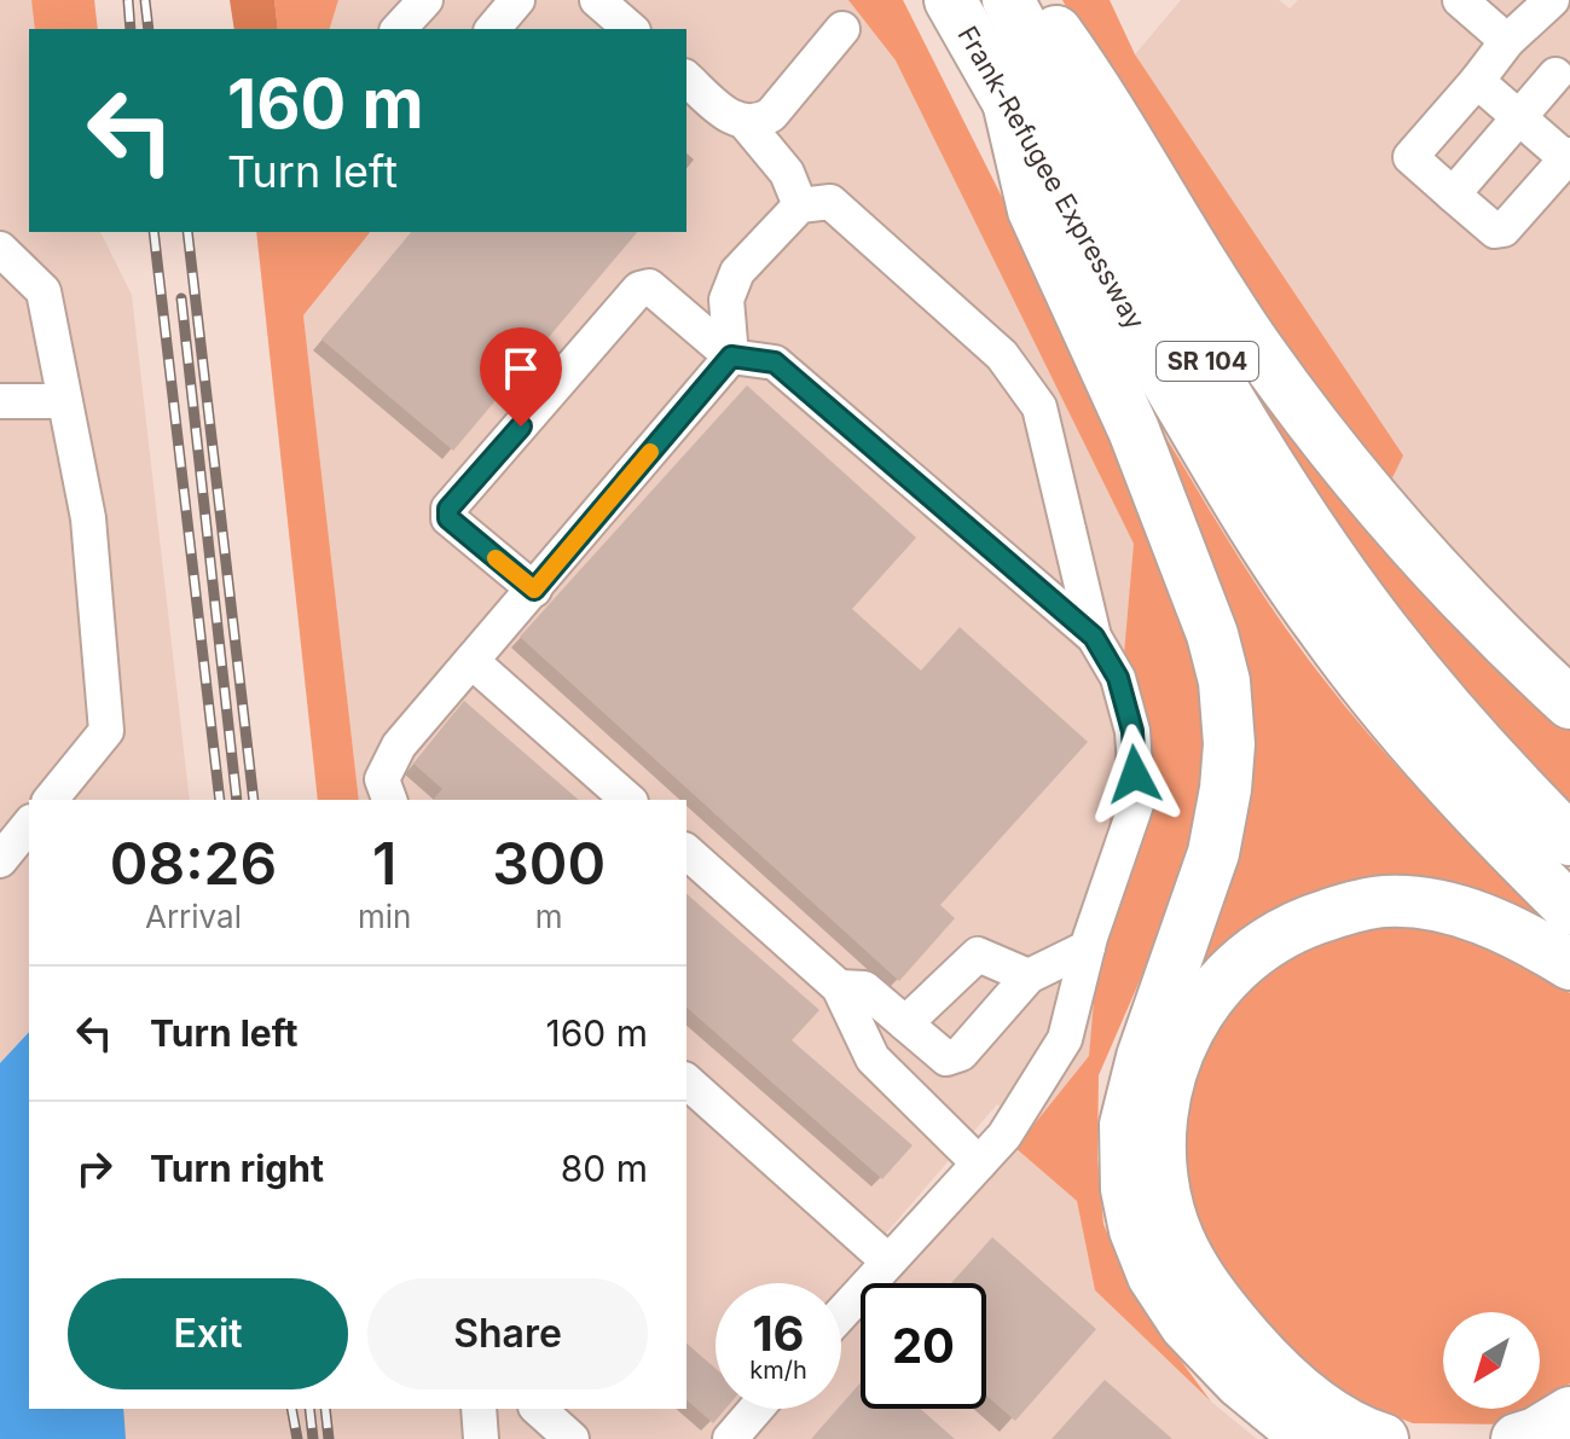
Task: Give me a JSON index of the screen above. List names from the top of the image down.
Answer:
{
  "streets": {
    "highway": ["Frank-Refugee Expressway", "SR 104"]
  },
  "north": "bottom left",
  "page": {
    "turn": ["160 m", "Turn left"],
    "eta": [
      "08:26",
      "Arrival",
      "1",
      "min",
      "300",
      "m"
    ],
    "list": [
      {
        "name": "Turn left",
        "value": "160 m"
      },
      {
        "name": "Turn right",
        "value": "80 m"
      }
    ],
    "buttons": ["Exit", "Share"],
    "speed": "16 km/h",
    "limit": "20"
  }
}
